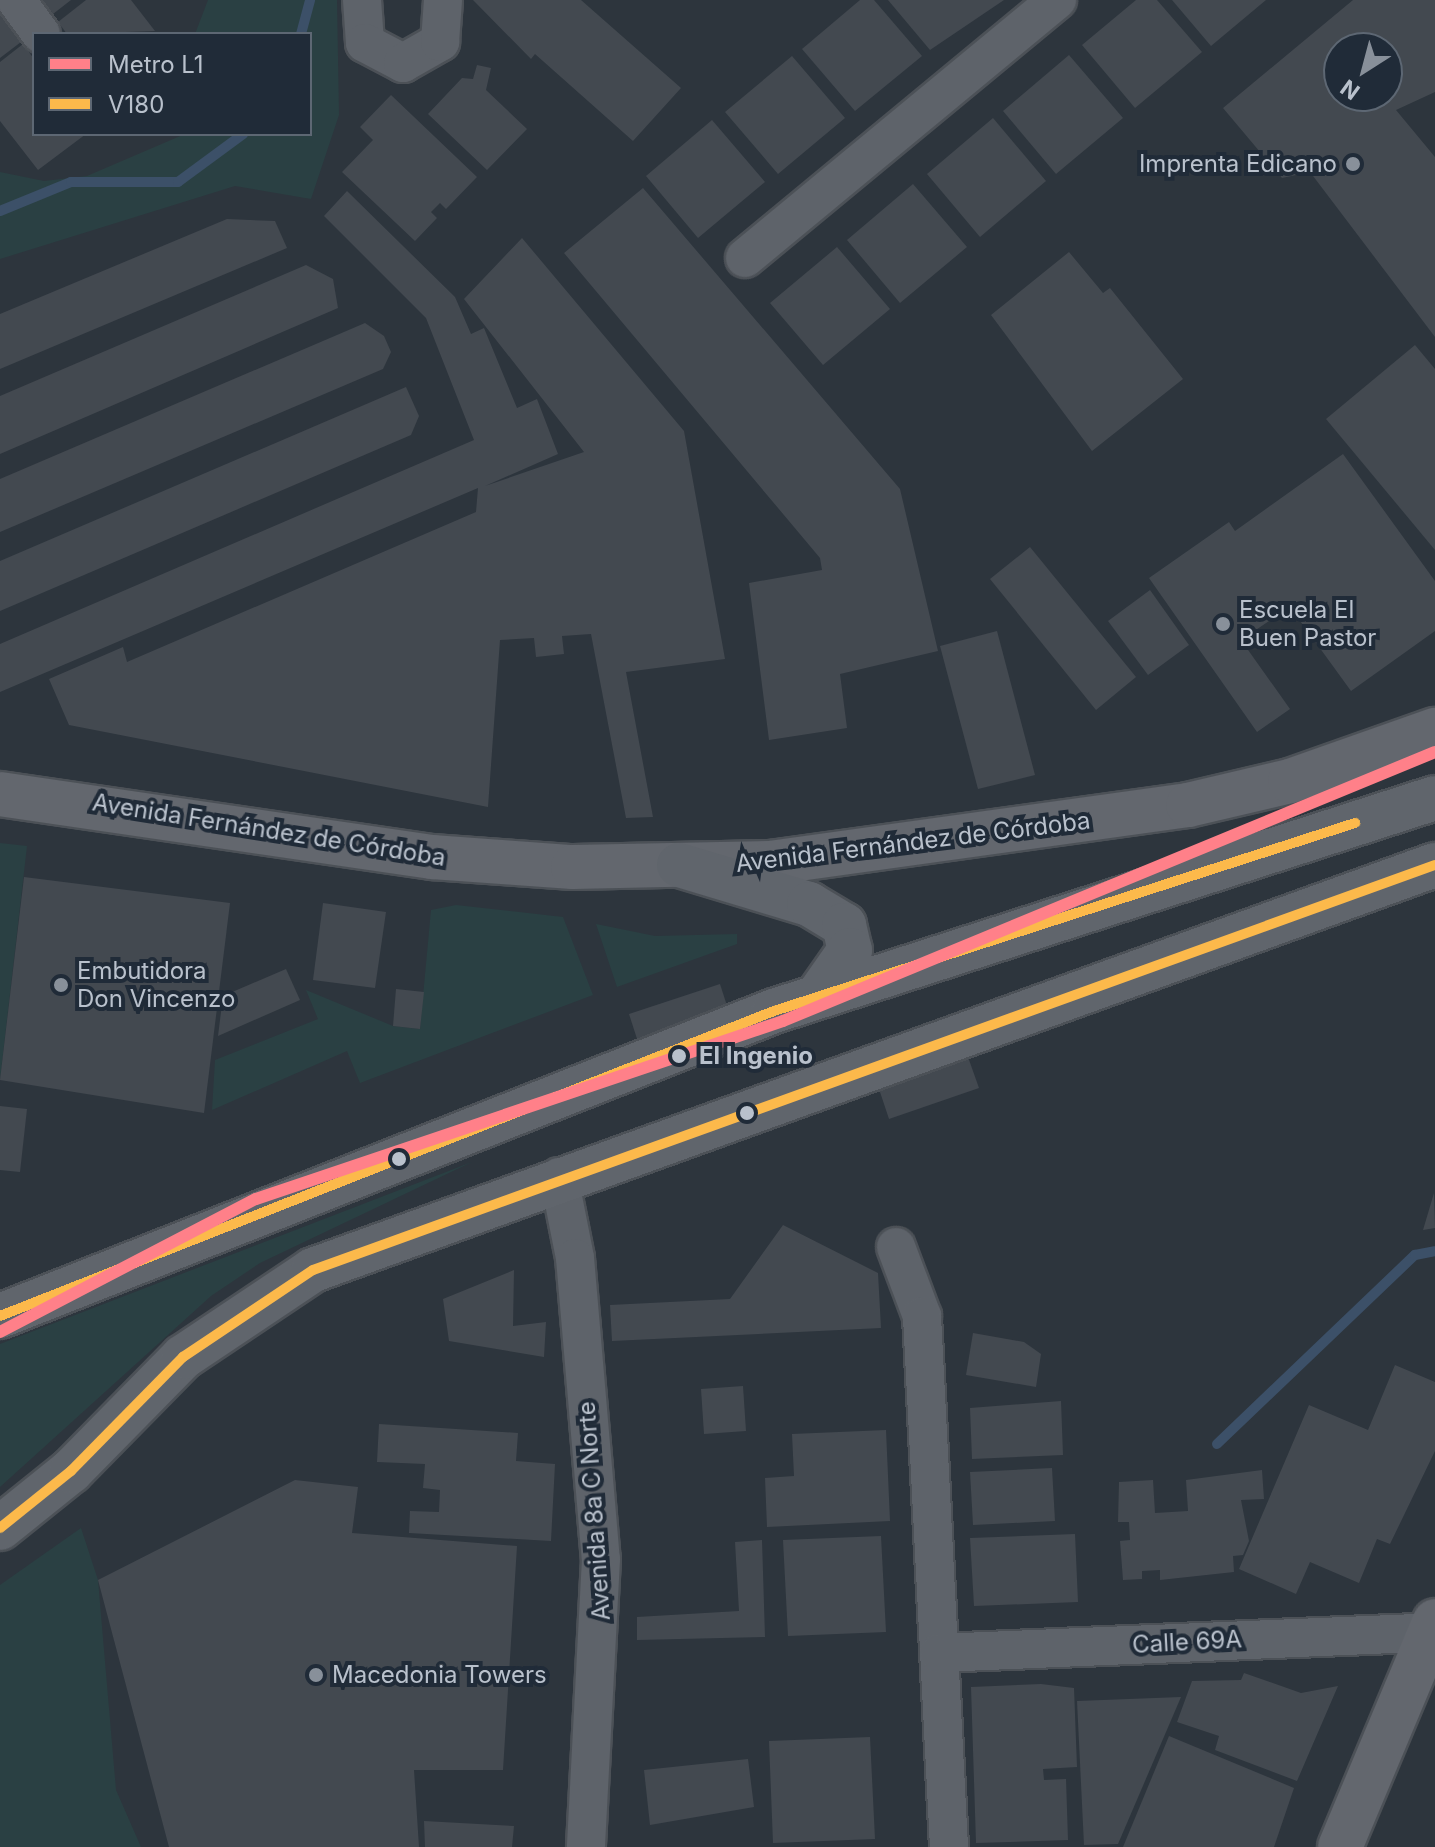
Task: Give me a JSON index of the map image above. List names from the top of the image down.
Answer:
{
  "streets": {
    "main road": ["Avenida Fernández de Córdoba"],
    "street": ["Avenida 8a C Norte", "Calle 69A"]
  },
  "places": [
    "Imprenta Edicano",
    "Escuela El Buen Pastor",
    "Embutidora Don Vincenzo",
    "El Ingenio",
    "Macedonia Towers"
  ],
  "lines": ["metro line L1", "transit line V180"],
  "legend": ["Metro L1", "V180"],
  "north": "bottom left"
}
